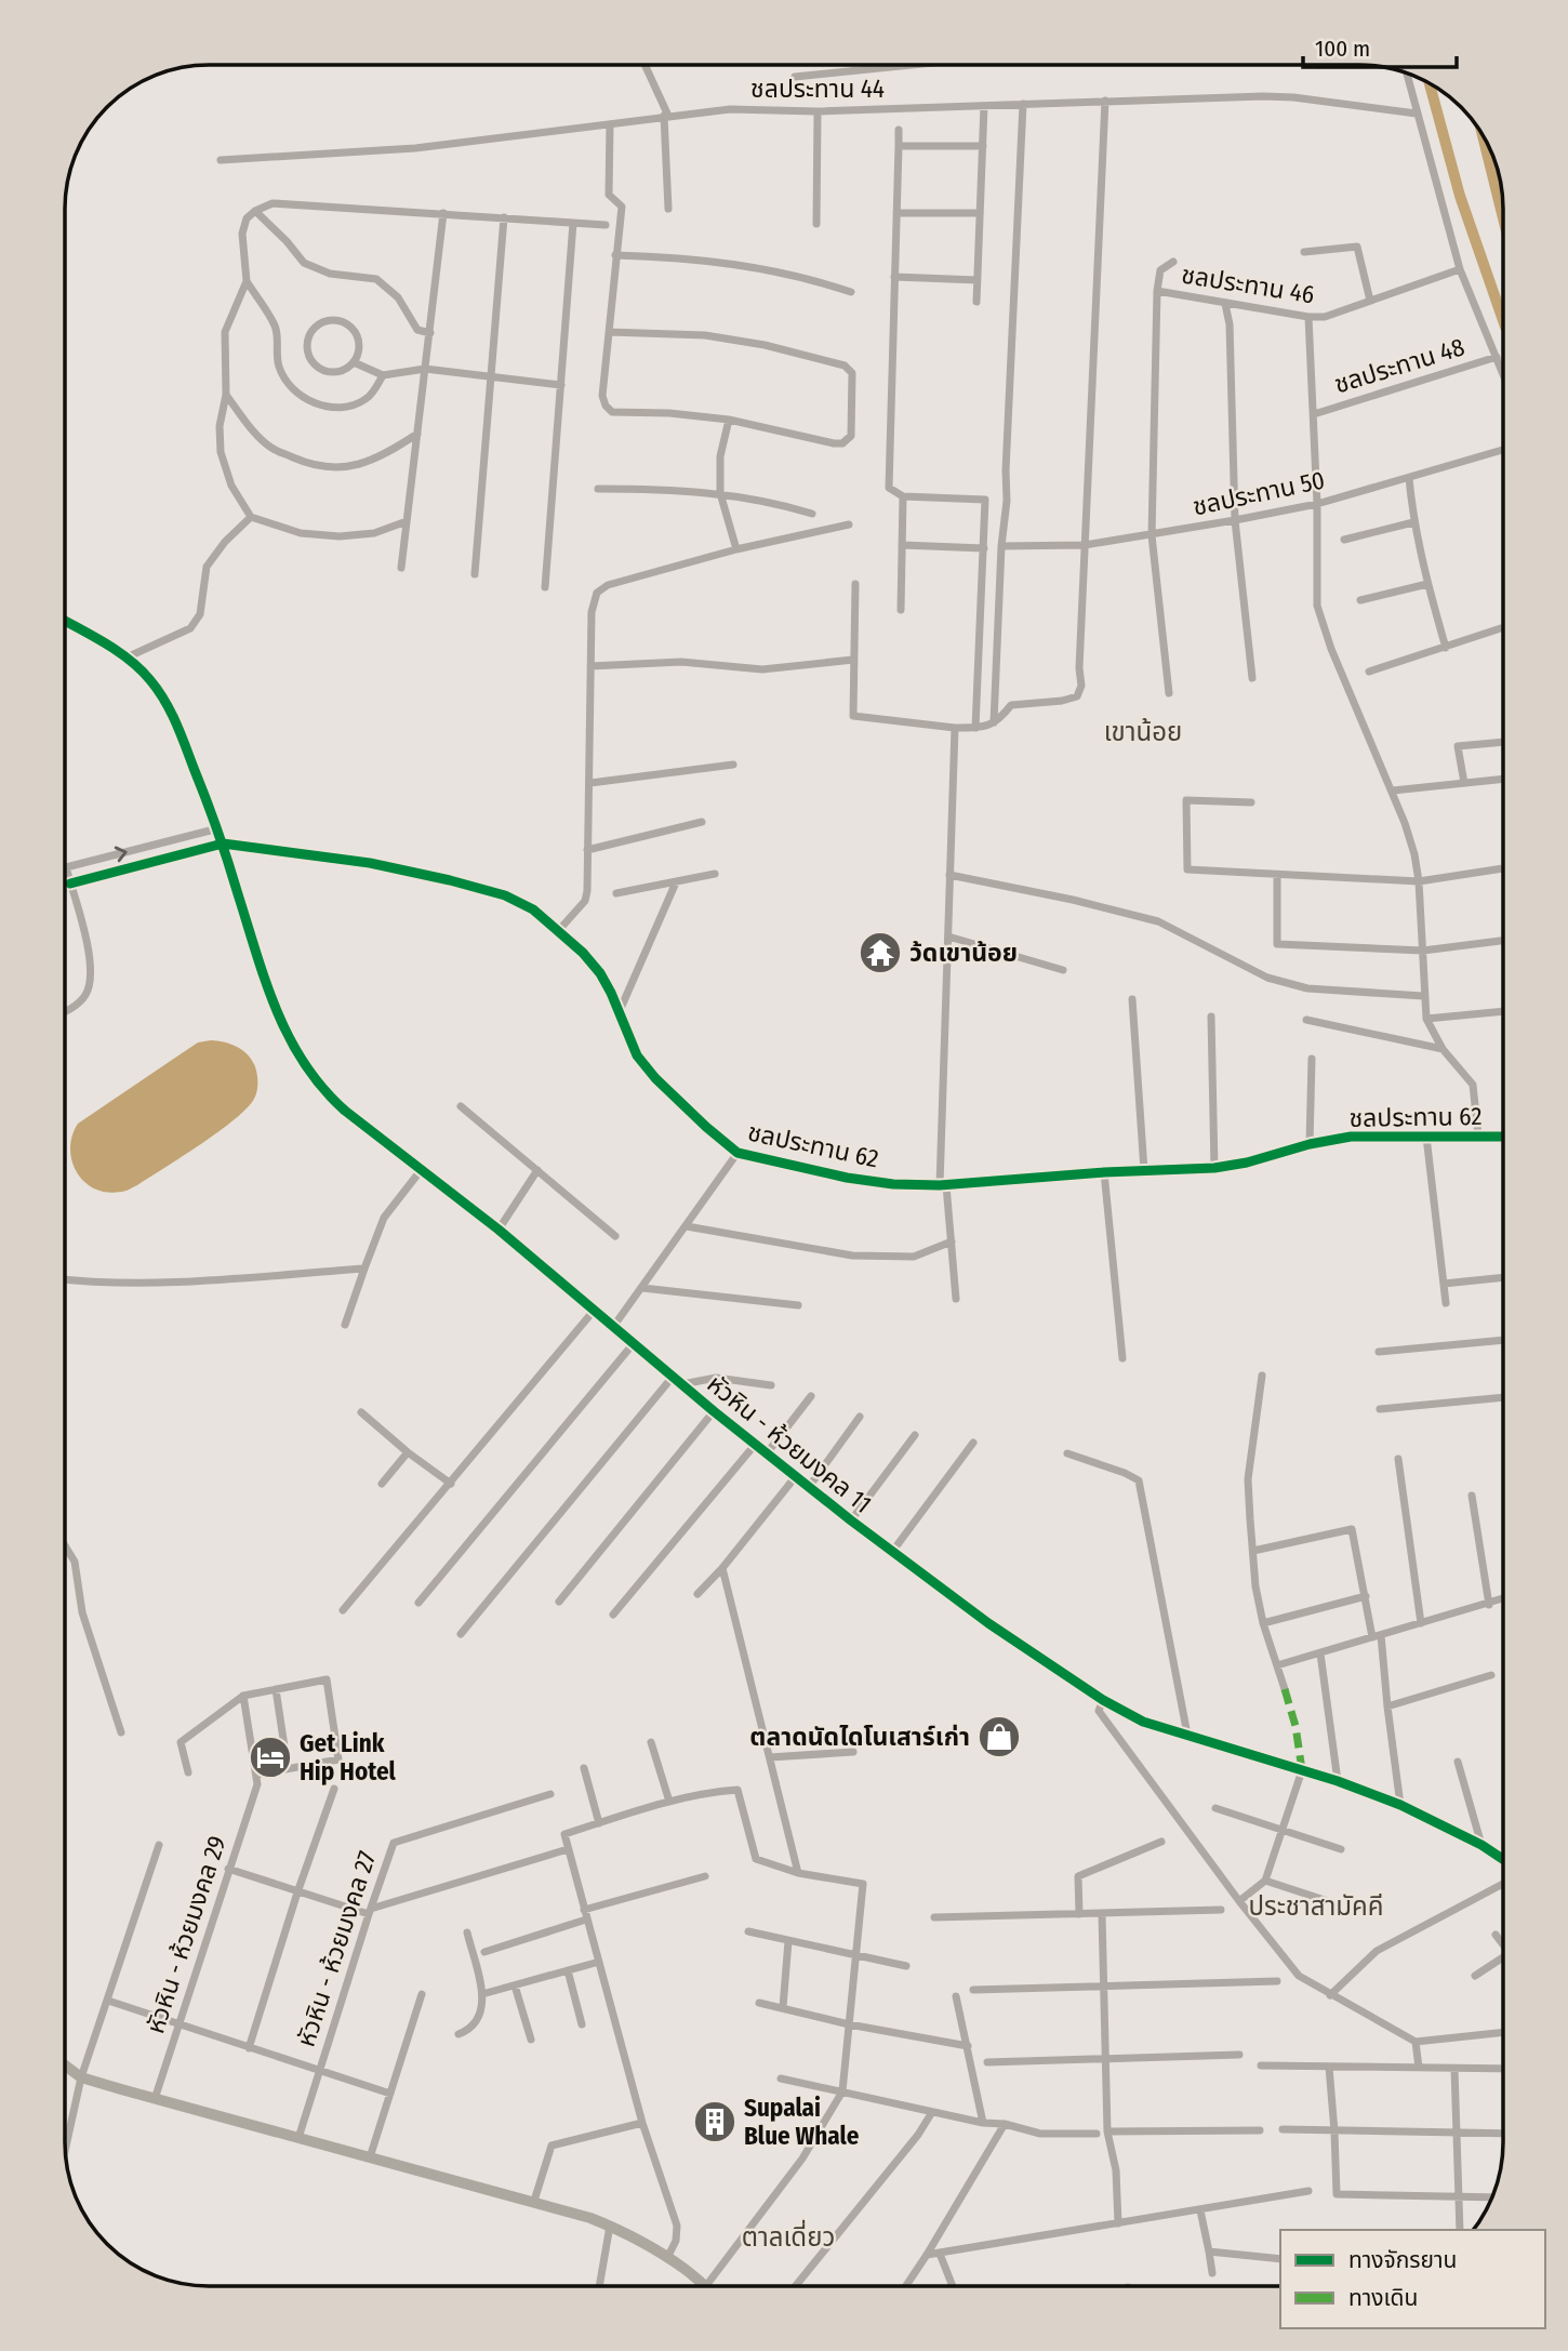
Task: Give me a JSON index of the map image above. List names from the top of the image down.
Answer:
{
  "streets": {
    "street": [
      "ชลประทาน 44",
      "ชลประทาน 46",
      "ชลประทาน 48",
      "ชลประทาน 50",
      "ชลประทาน 62",
      "หัวหิน - ห้วยมงคล 11",
      "หัวหิน - ห้วยมงคล 29",
      "หัวหิน - ห้วยมงคล 27"
    ]
  },
  "crossings": [
    ["ชลประทาน 62", "หัวหิน - ห้วยมงคล 11"]
  ],
  "districts": ["เขาน้อย", "ประชาสามัคคี", "ตาลเดี่ยว"],
  "places": {
    "temple": ["ว้ดเขาน้อย"],
    "shop": ["ตลาดนัดไดโนเสาร์เก่า"],
    "hotel": ["Get Link Hip Hotel"],
    "building": ["Supalai Blue Whale"]
  },
  "legend": ["ทางจักรยาน", "ทางเดิน"],
  "scale_bar": "100 m"
}
